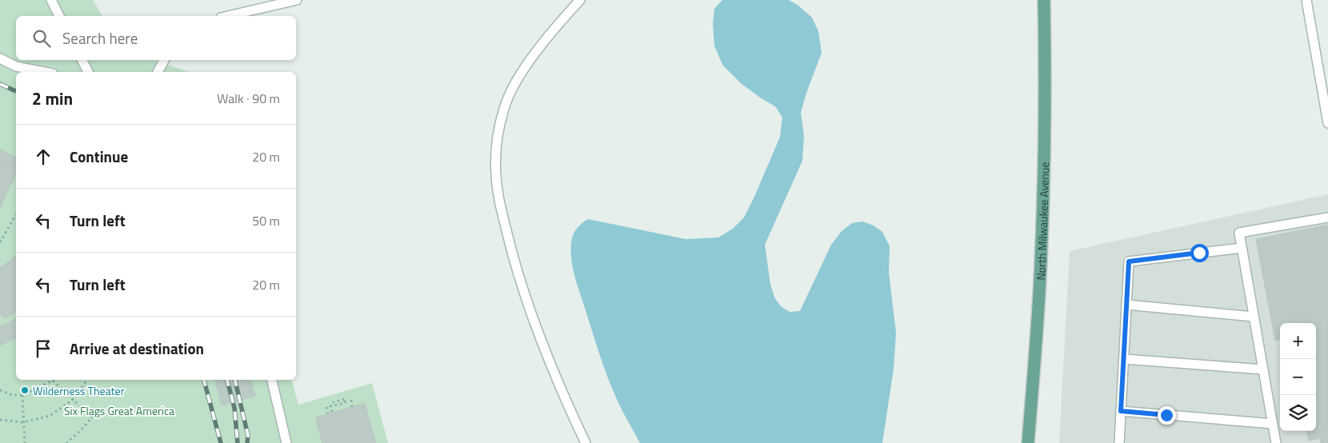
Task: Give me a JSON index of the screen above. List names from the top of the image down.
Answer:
{
  "streets": {
    "main road": ["North Milwaukee Avenue"]
  },
  "parks": ["Six Flags Great America"],
  "places": ["Wilderness Theater"],
  "page": {
    "search": "Search here",
    "heading": ["2 min", "Walk · 90 m"],
    "list": [
      ["Continue", "20 m"],
      ["Turn left", "50 m"],
      ["Turn left", "20 m"],
      "Arrive at destination"
    ],
    "map_buttons": ["+", "−"]
  }
}
